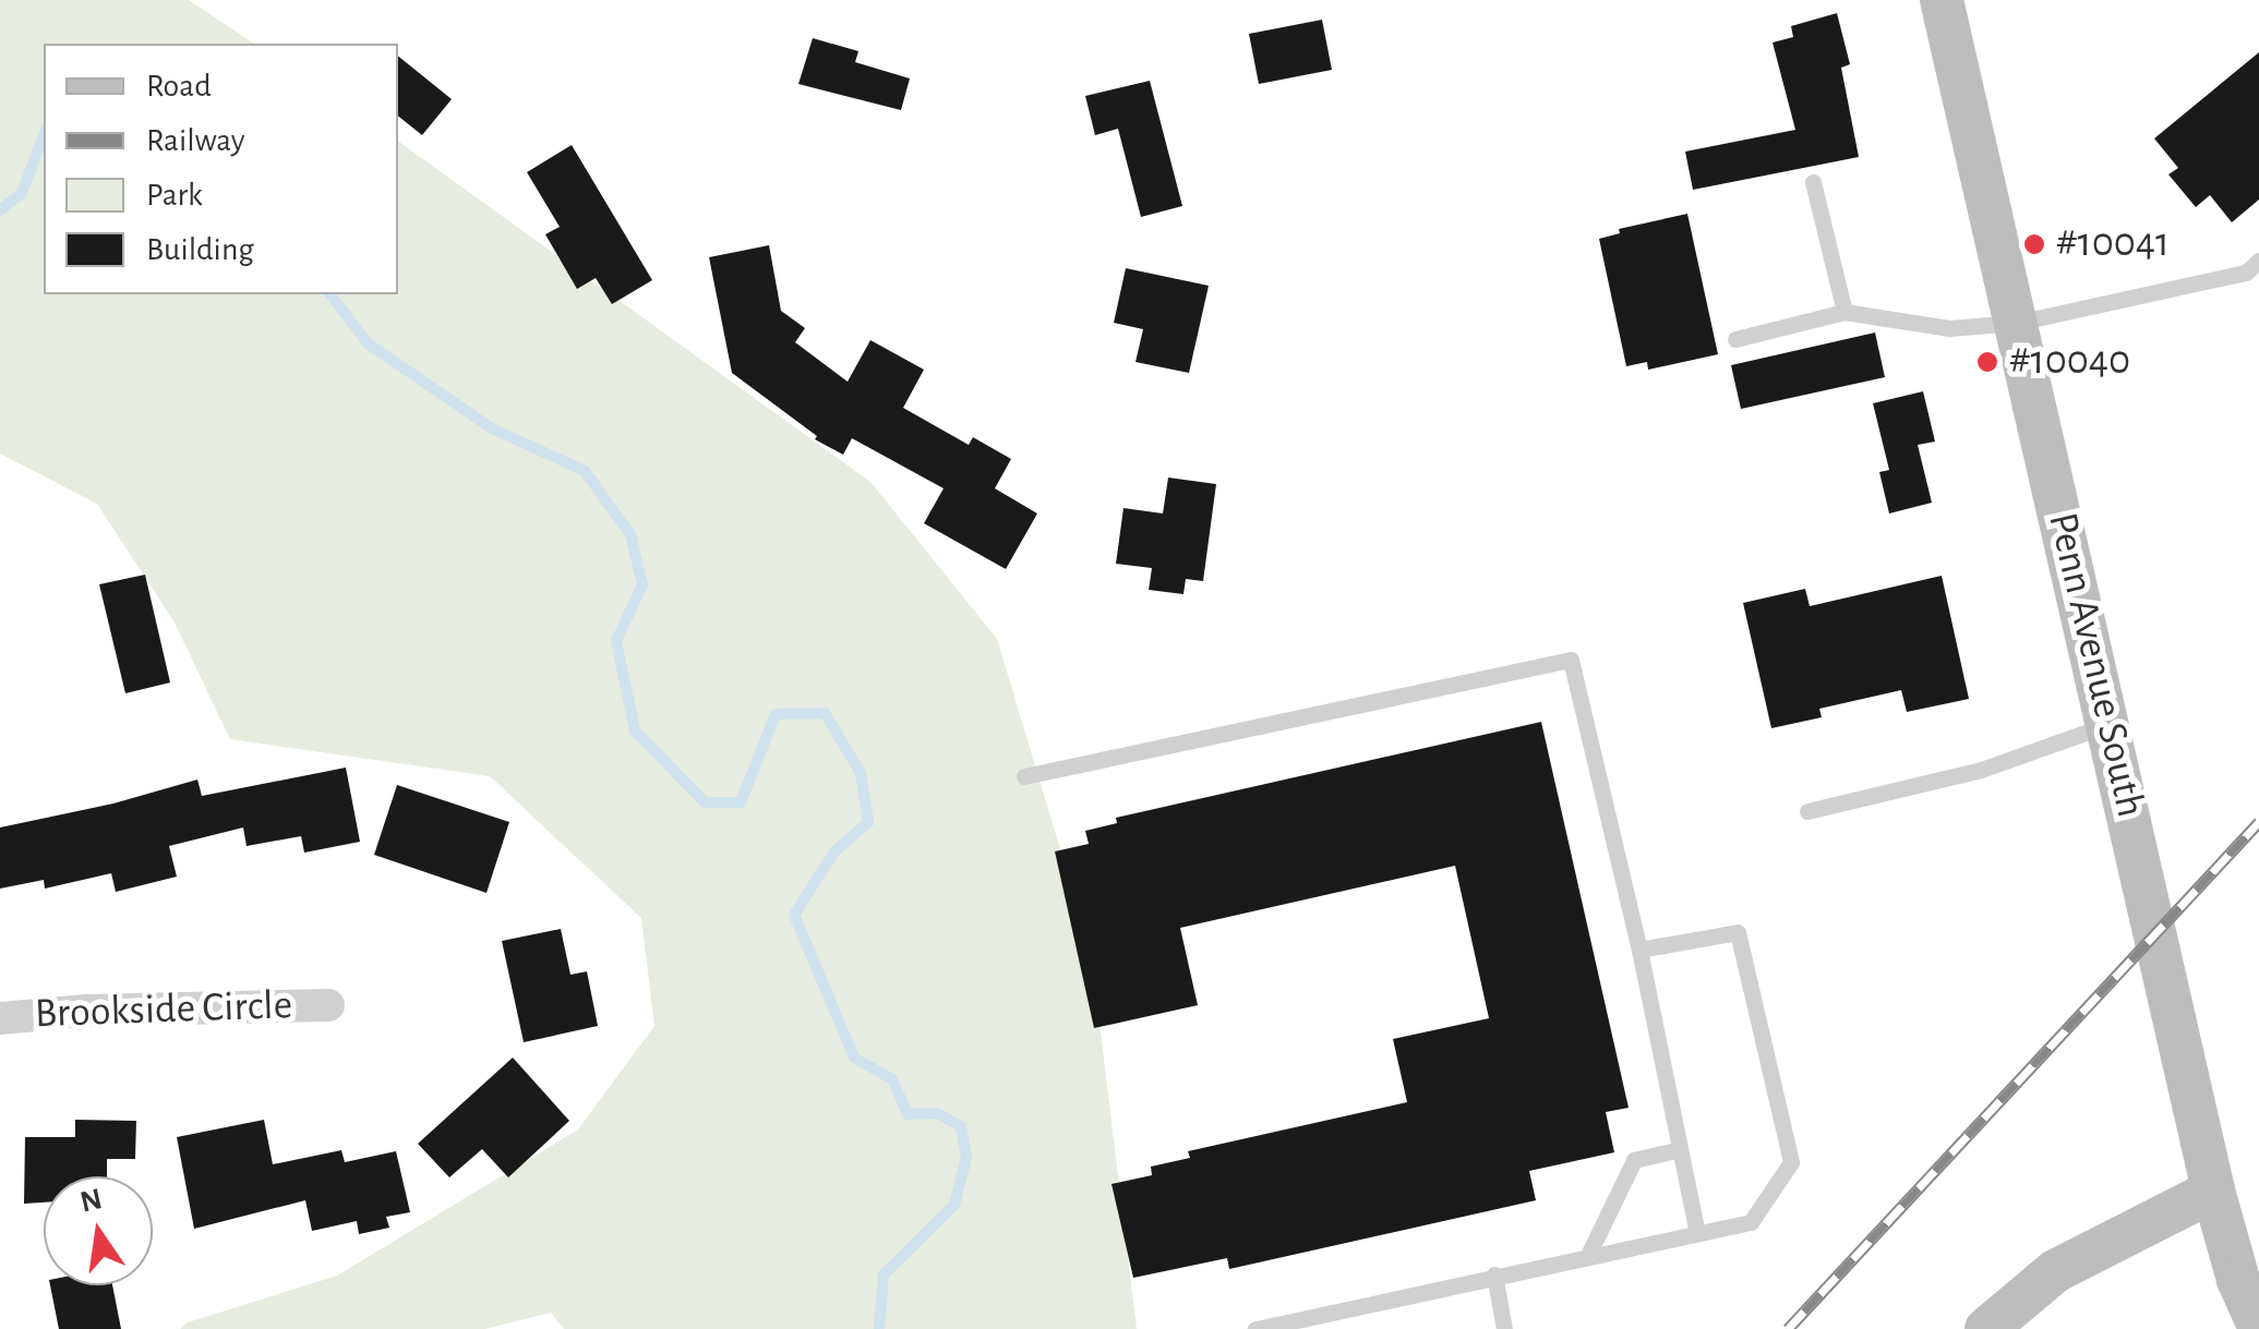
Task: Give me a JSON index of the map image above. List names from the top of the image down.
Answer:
{
  "streets": {
    "main road": ["Penn Avenue South"],
    "street": ["Brookside Circle"]
  },
  "places": ["#10041", "#10040"],
  "legend": [
    "Road",
    "Railway",
    "Park",
    "Building"
  ],
  "north": "top"
}
